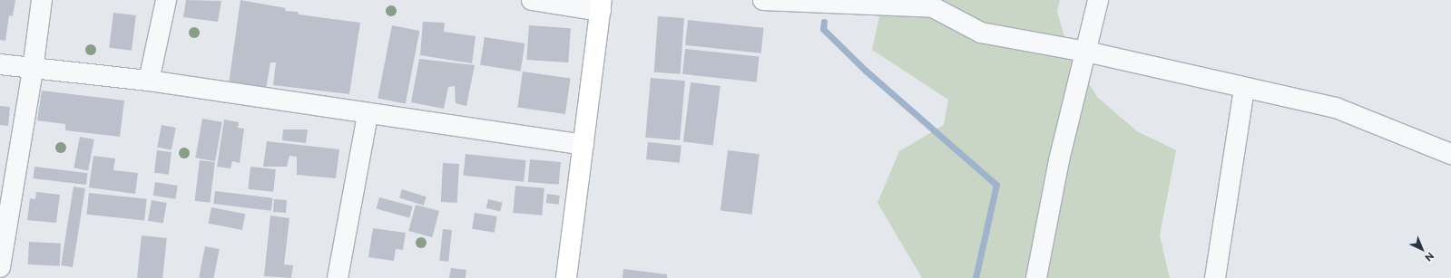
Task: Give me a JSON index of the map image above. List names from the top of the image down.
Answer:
{
  "north": "bottom right"
}
